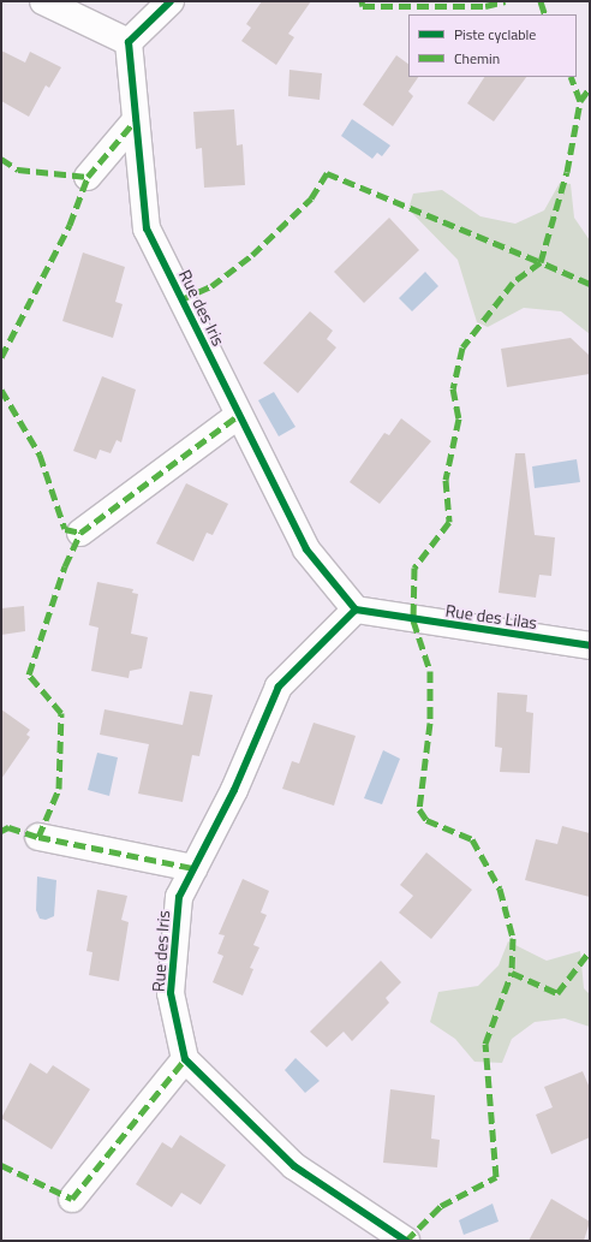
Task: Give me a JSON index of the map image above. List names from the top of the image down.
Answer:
{
  "streets": {
    "street": ["Rue des Iris", "Rue des Lilas"]
  },
  "crossings": [
    ["Rue des Iris", "Rue des Lilas"]
  ],
  "legend": ["Piste cyclable", "Chemin"]
}
